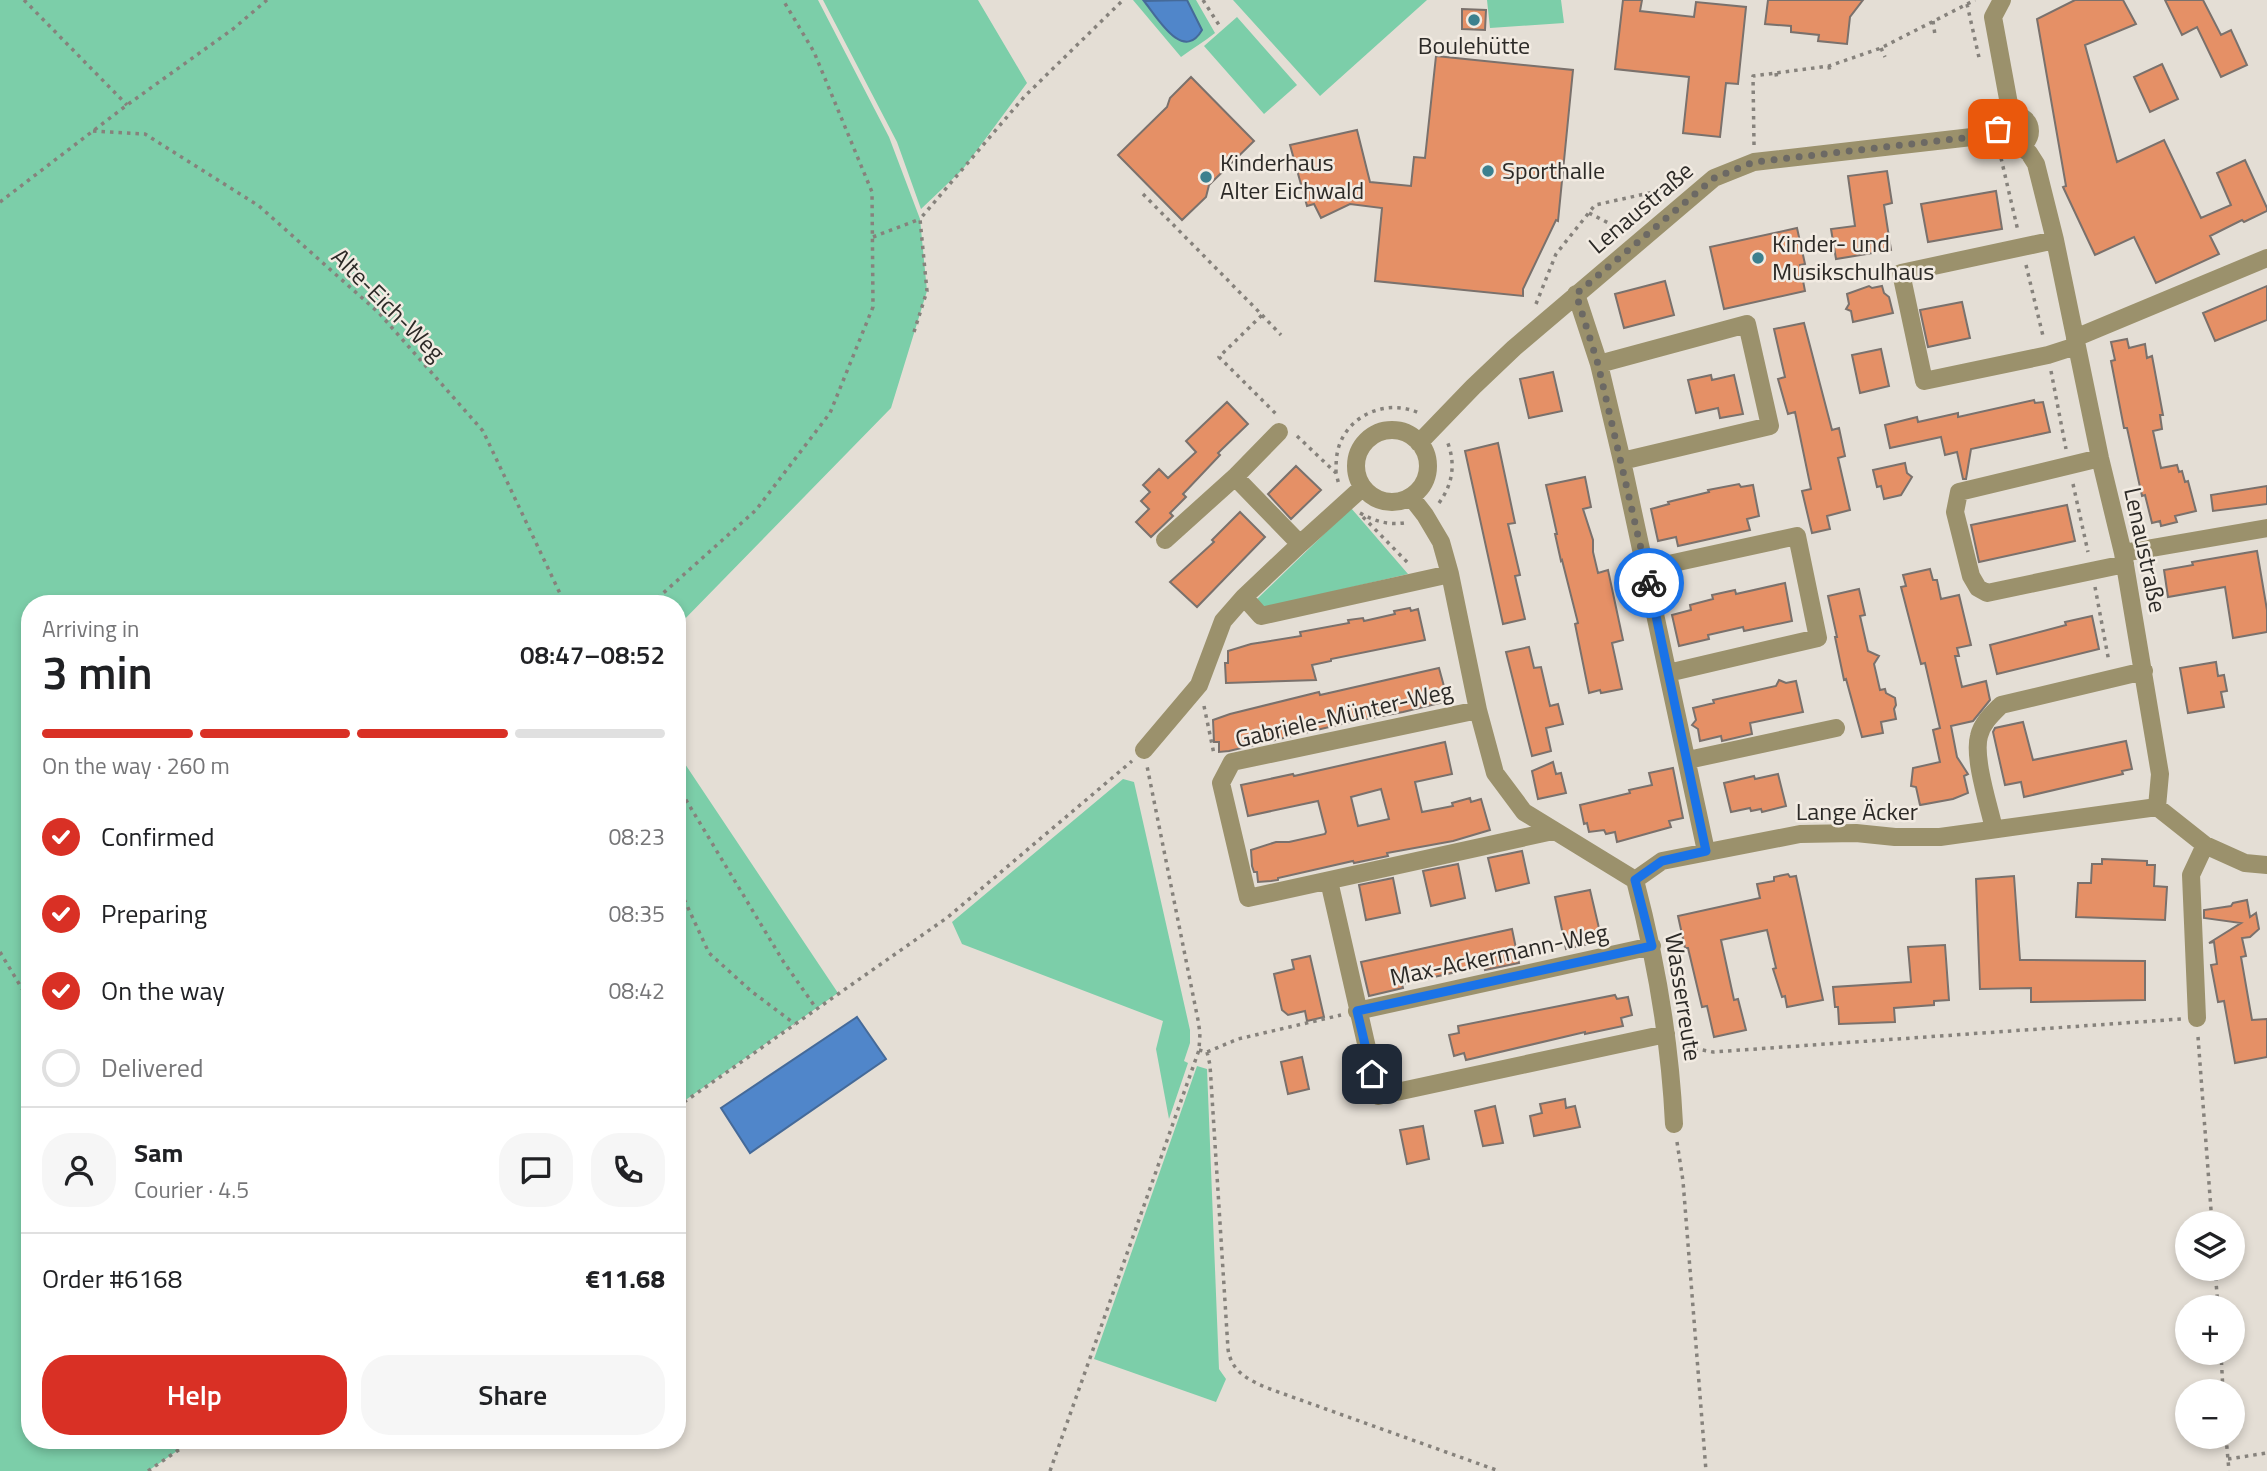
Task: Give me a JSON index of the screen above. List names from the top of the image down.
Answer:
{
  "streets": {
    "street": [
      "Lenaustraße",
      "Gabriele-Münter-Weg",
      "Lange Äcker",
      "Max-Ackermann-Weg",
      "Wasserreute"
    ],
    "path": ["Alte-Eich-Weg"]
  },
  "crossings": [
    ["Lenaustraße", "Lange Äcker"],
    ["Lange Äcker", "Wasserreute"],
    ["Max-Ackermann-Weg", "Wasserreute"]
  ],
  "places": [
    "Boulehütte",
    "Sporthalle",
    "Kinderhaus Alter Eichwald",
    "Kinder- und Musikschulhaus"
  ],
  "page": {
    "heading": ["3 min", "Arriving in", "08:47–08:52"],
    "panel": [
      "Sam",
      "Courier · 4.5",
      "Order #6168",
      "€11.68"
    ],
    "bar": "On the way · 260 m",
    "list": [
      ["Confirmed", "08:23"],
      ["Preparing", "08:35"],
      ["On the way", "08:42"],
      "Delivered"
    ],
    "map_buttons": ["+", "−"],
    "buttons": ["Help", "Share"]
  }
}
